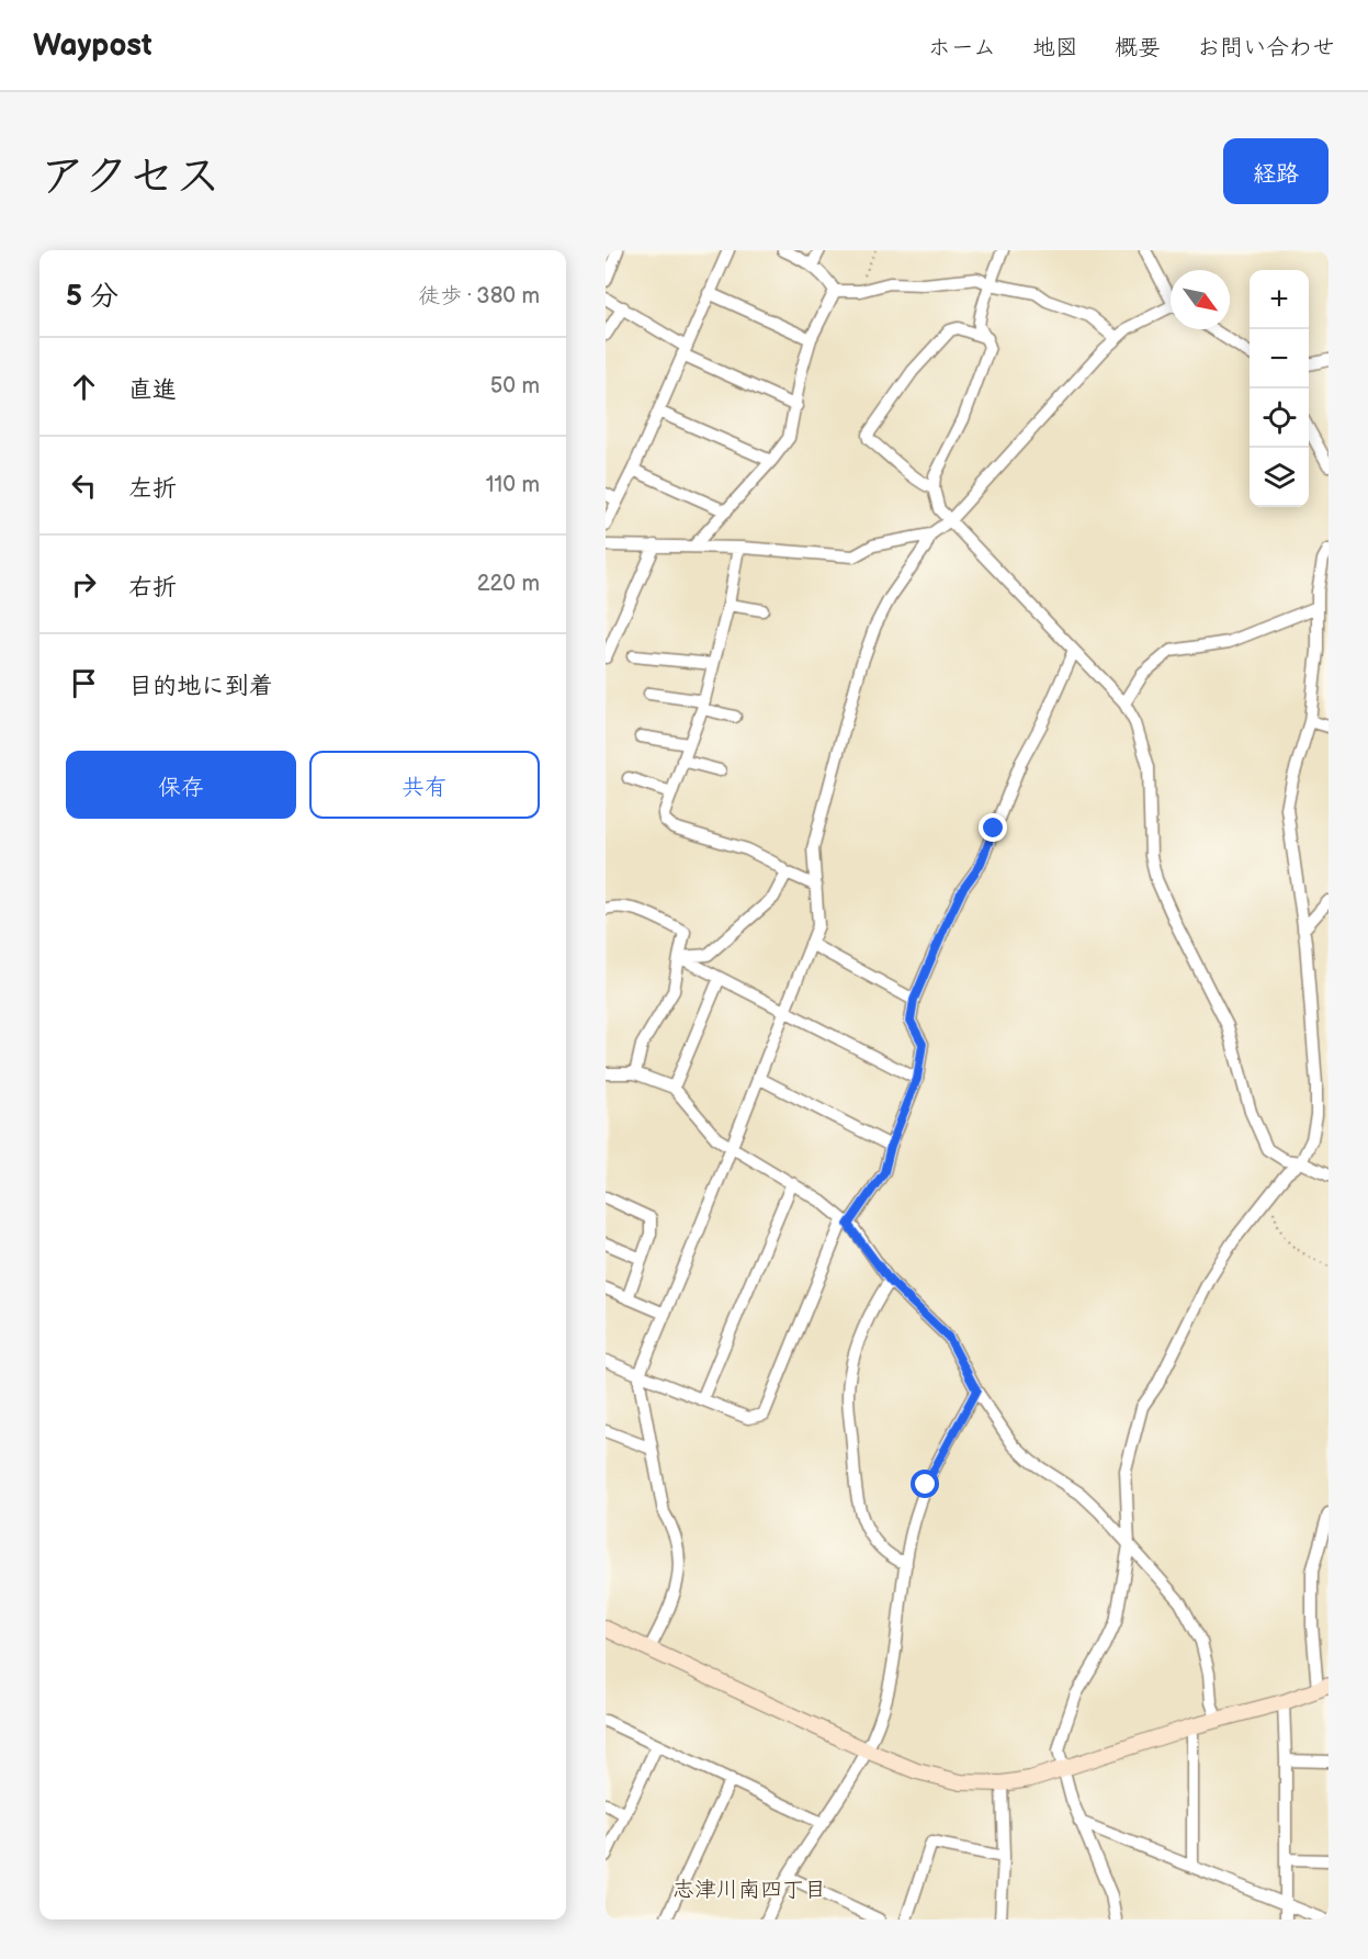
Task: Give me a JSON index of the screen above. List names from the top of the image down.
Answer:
{
  "districts": ["志津川南四丁目"],
  "north": "bottom right",
  "page": {
    "header": "Waypost",
    "nav": [
      "ホーム",
      "地図",
      "概要",
      "お問い合わせ"
    ],
    "title": "アクセス",
    "buttons": [
      "経路",
      ["保存", "共有"]
    ],
    "heading": ["5 分", "徒歩 · 380 m"],
    "map_buttons": ["+", "−"],
    "list": [
      ["直進", "50 m"],
      ["左折", "110 m"],
      ["右折", "220 m"],
      "目的地に到着"
    ]
  }
}
